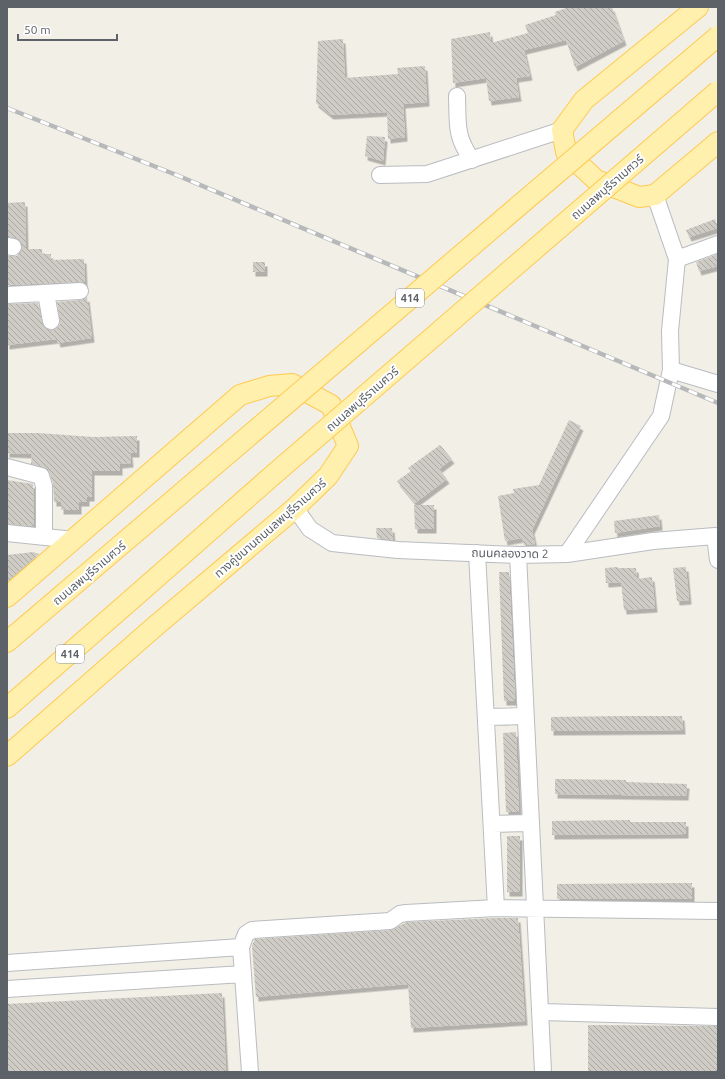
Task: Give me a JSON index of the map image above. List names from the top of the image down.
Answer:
{
  "streets": {
    "main road": ["ถนนลพบุรีราเมศวร์", "414", "ทางคู่ขนานถนนลพบุรีราเมศวร์"],
    "street": ["ถนนคลองวาด 2"]
  },
  "crossings": [
    ["ทางคู่ขนานถนนลพบุรีราเมศวร์", "ถนนคลองวาด 2"]
  ],
  "scale_bar": "50 m"
}
